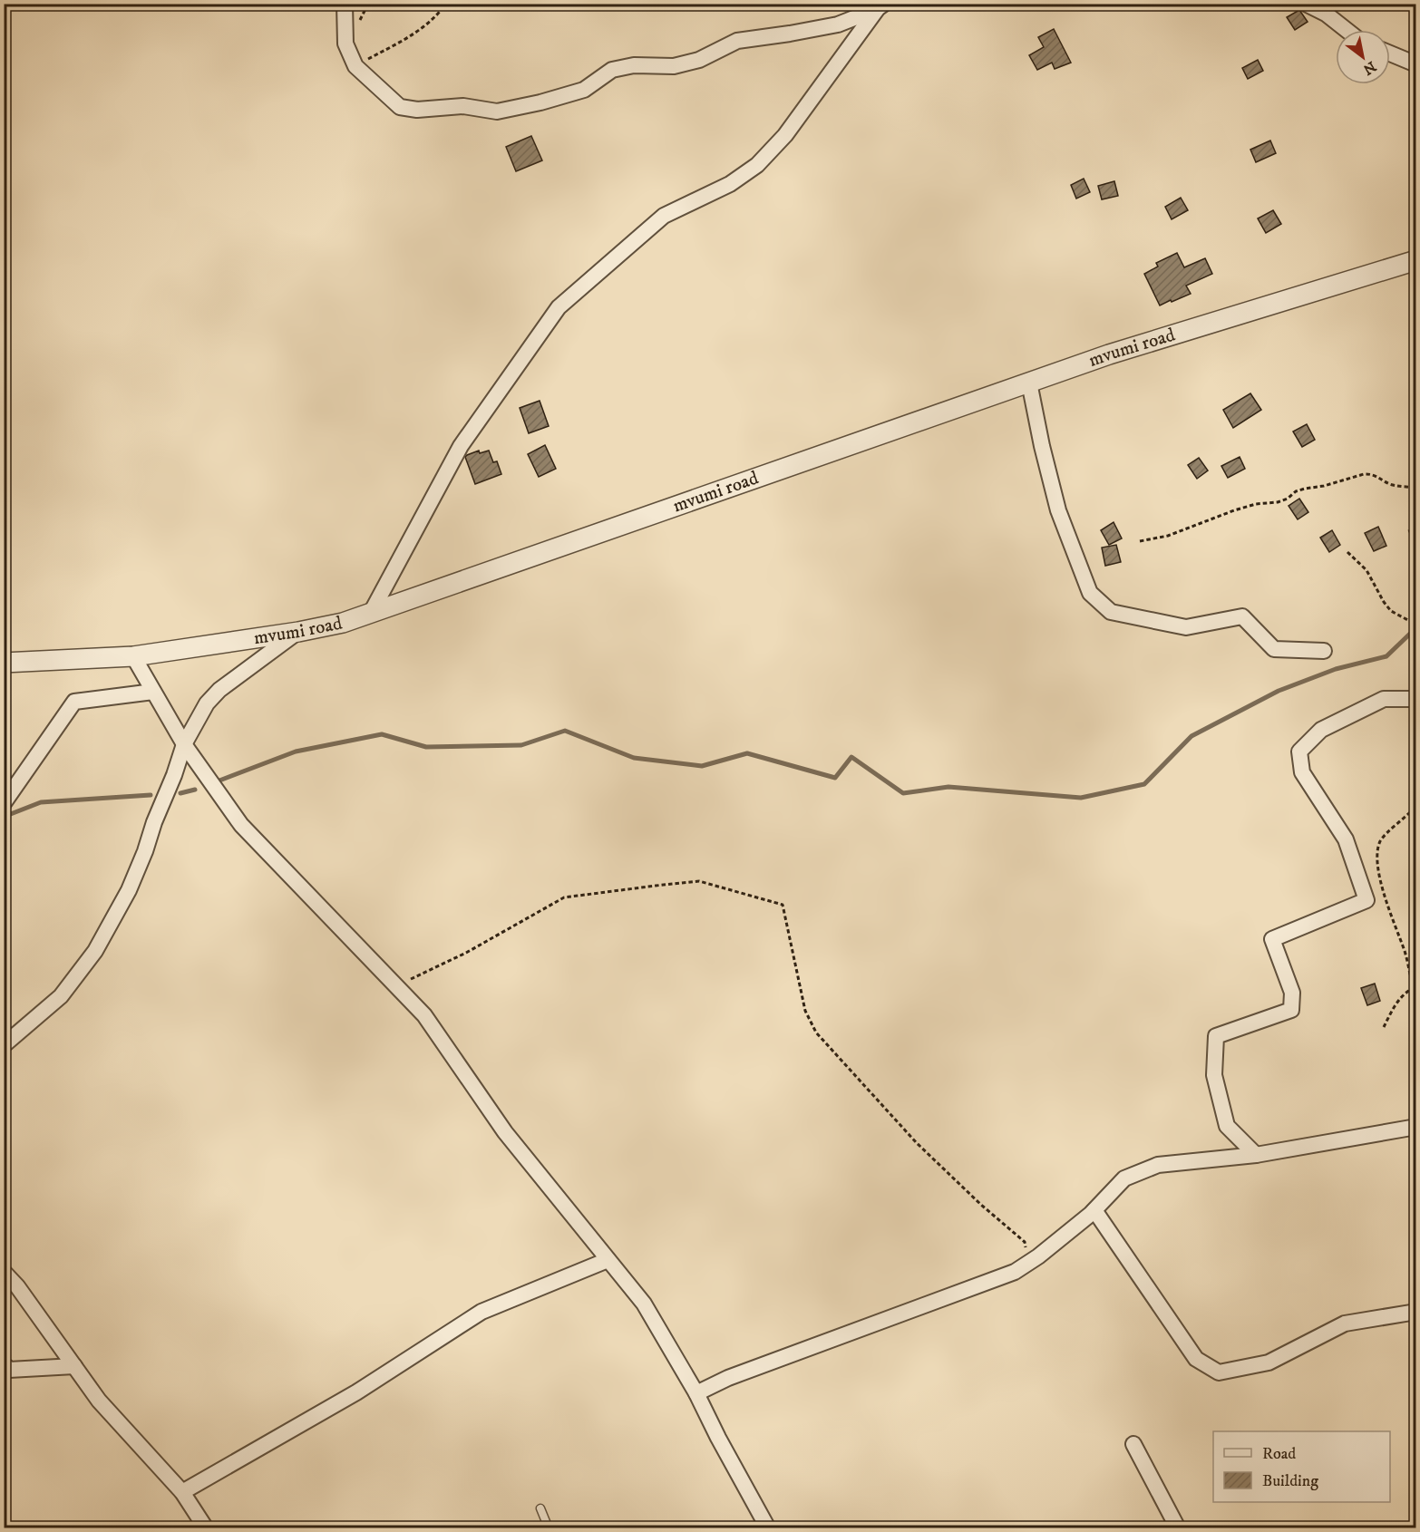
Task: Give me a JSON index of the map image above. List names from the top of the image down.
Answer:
{
  "streets": {
    "street": ["mvumi road"]
  },
  "legend": ["Road", "Building"],
  "north": "bottom right"
}
